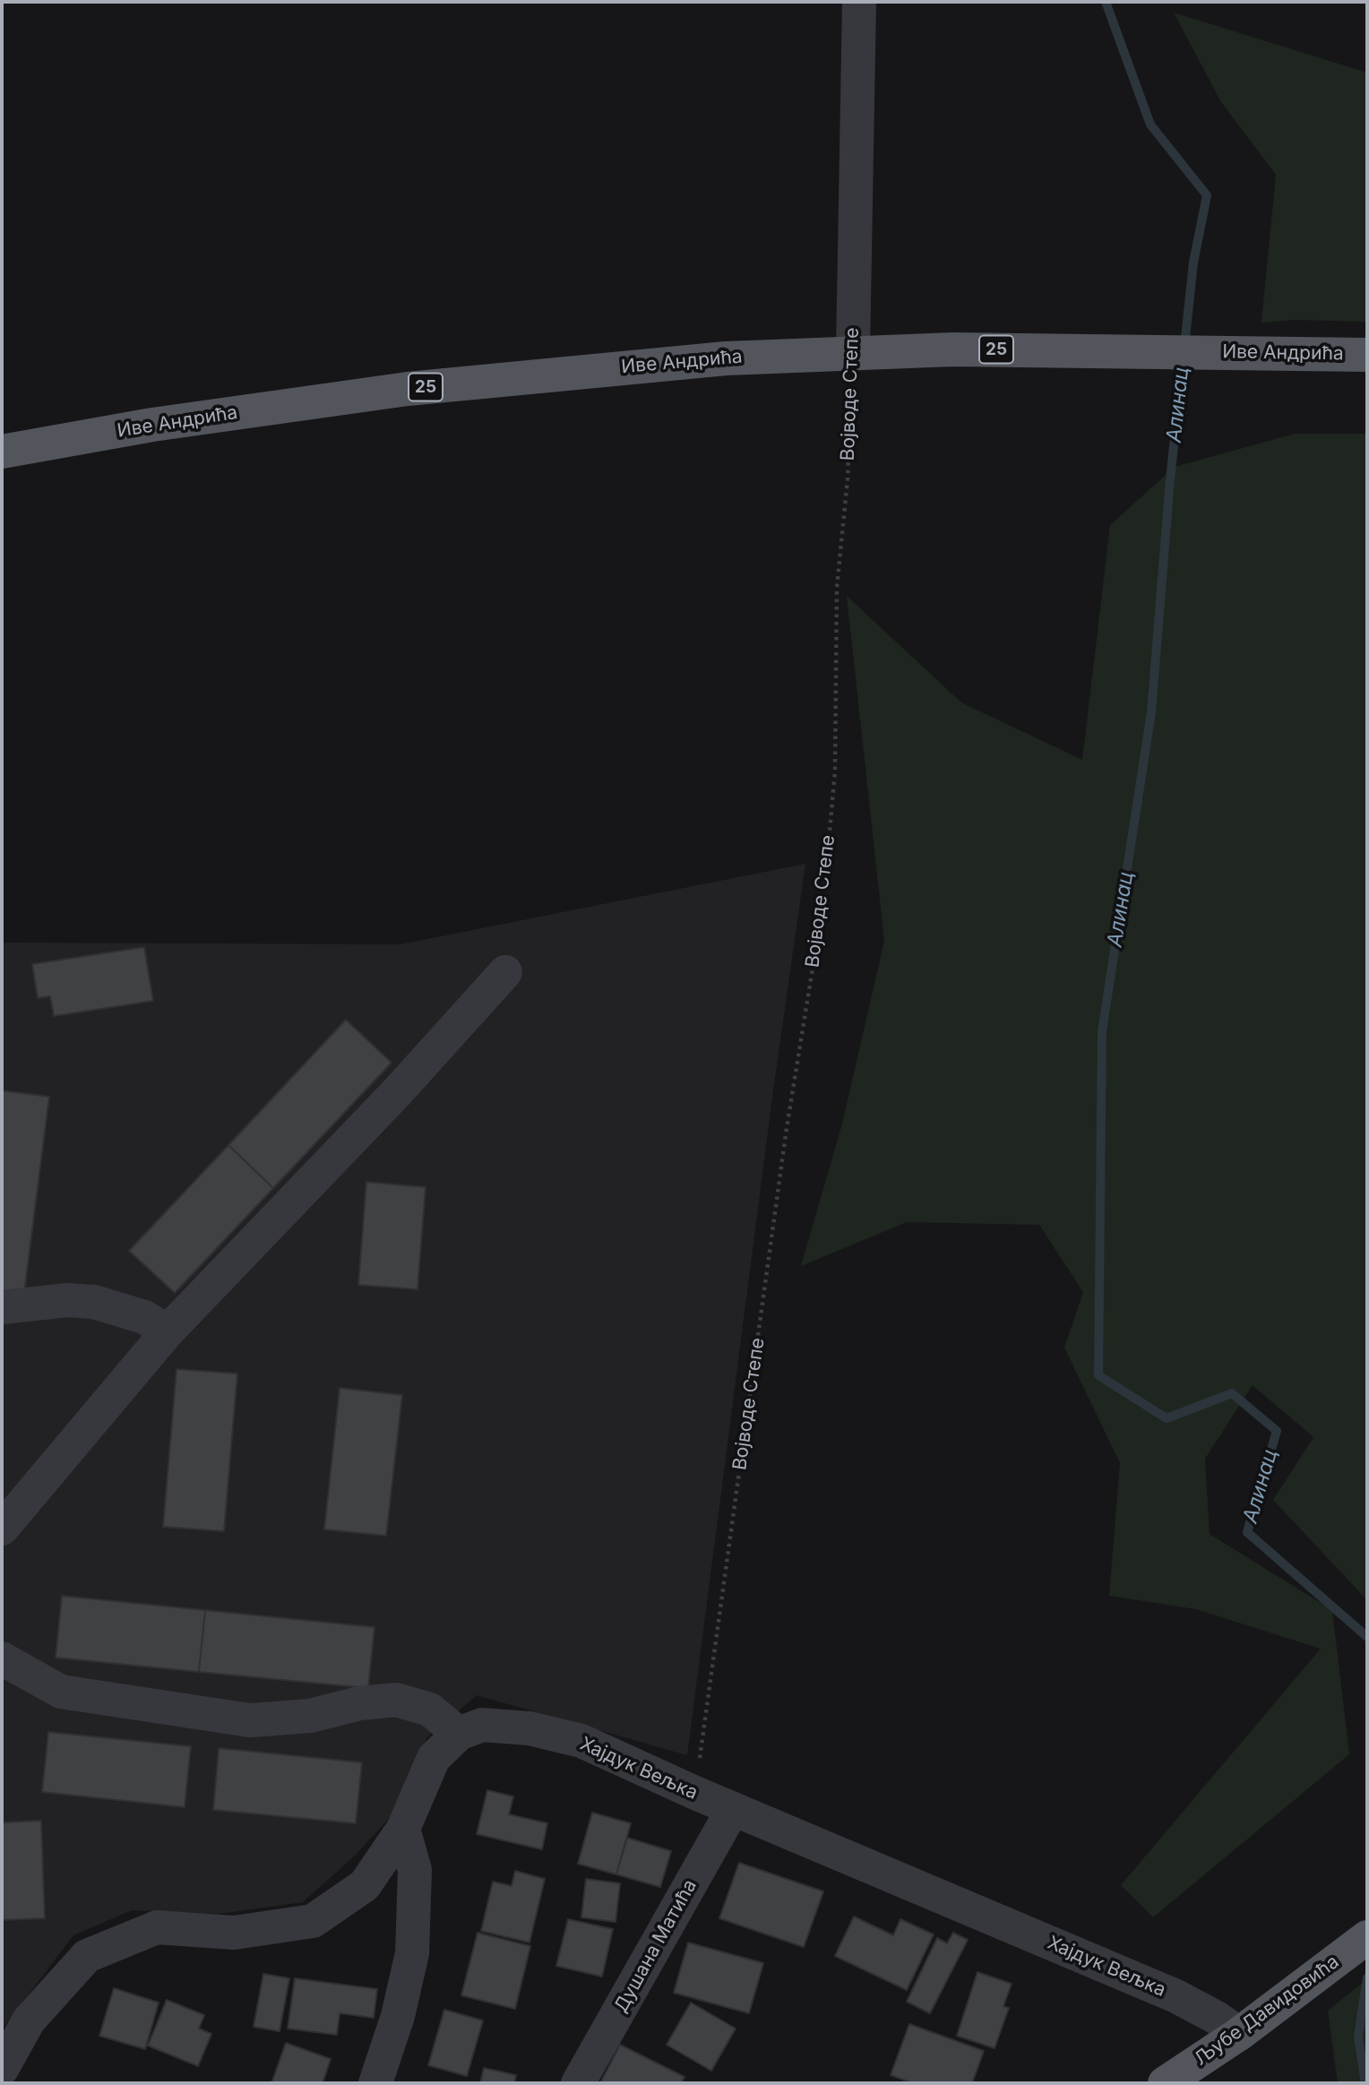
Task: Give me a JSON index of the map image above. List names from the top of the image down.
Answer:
{
  "streets": {
    "main road": ["25", "Иве Андрића", "Љубе Давидовића"],
    "street": ["Војводе Степе", "Хајдук Вељка", "Душана Матића"]
  },
  "crossings": [
    ["Иве Андрића", "Војводе Степе"],
    ["Војводе Степе", "Хајдук Вељка"],
    ["Хајдук Вељка", "Душана Матића"],
    ["Хајдук Вељка", "Љубе Давидовића"]
  ],
  "water": ["Алинац"]
}
